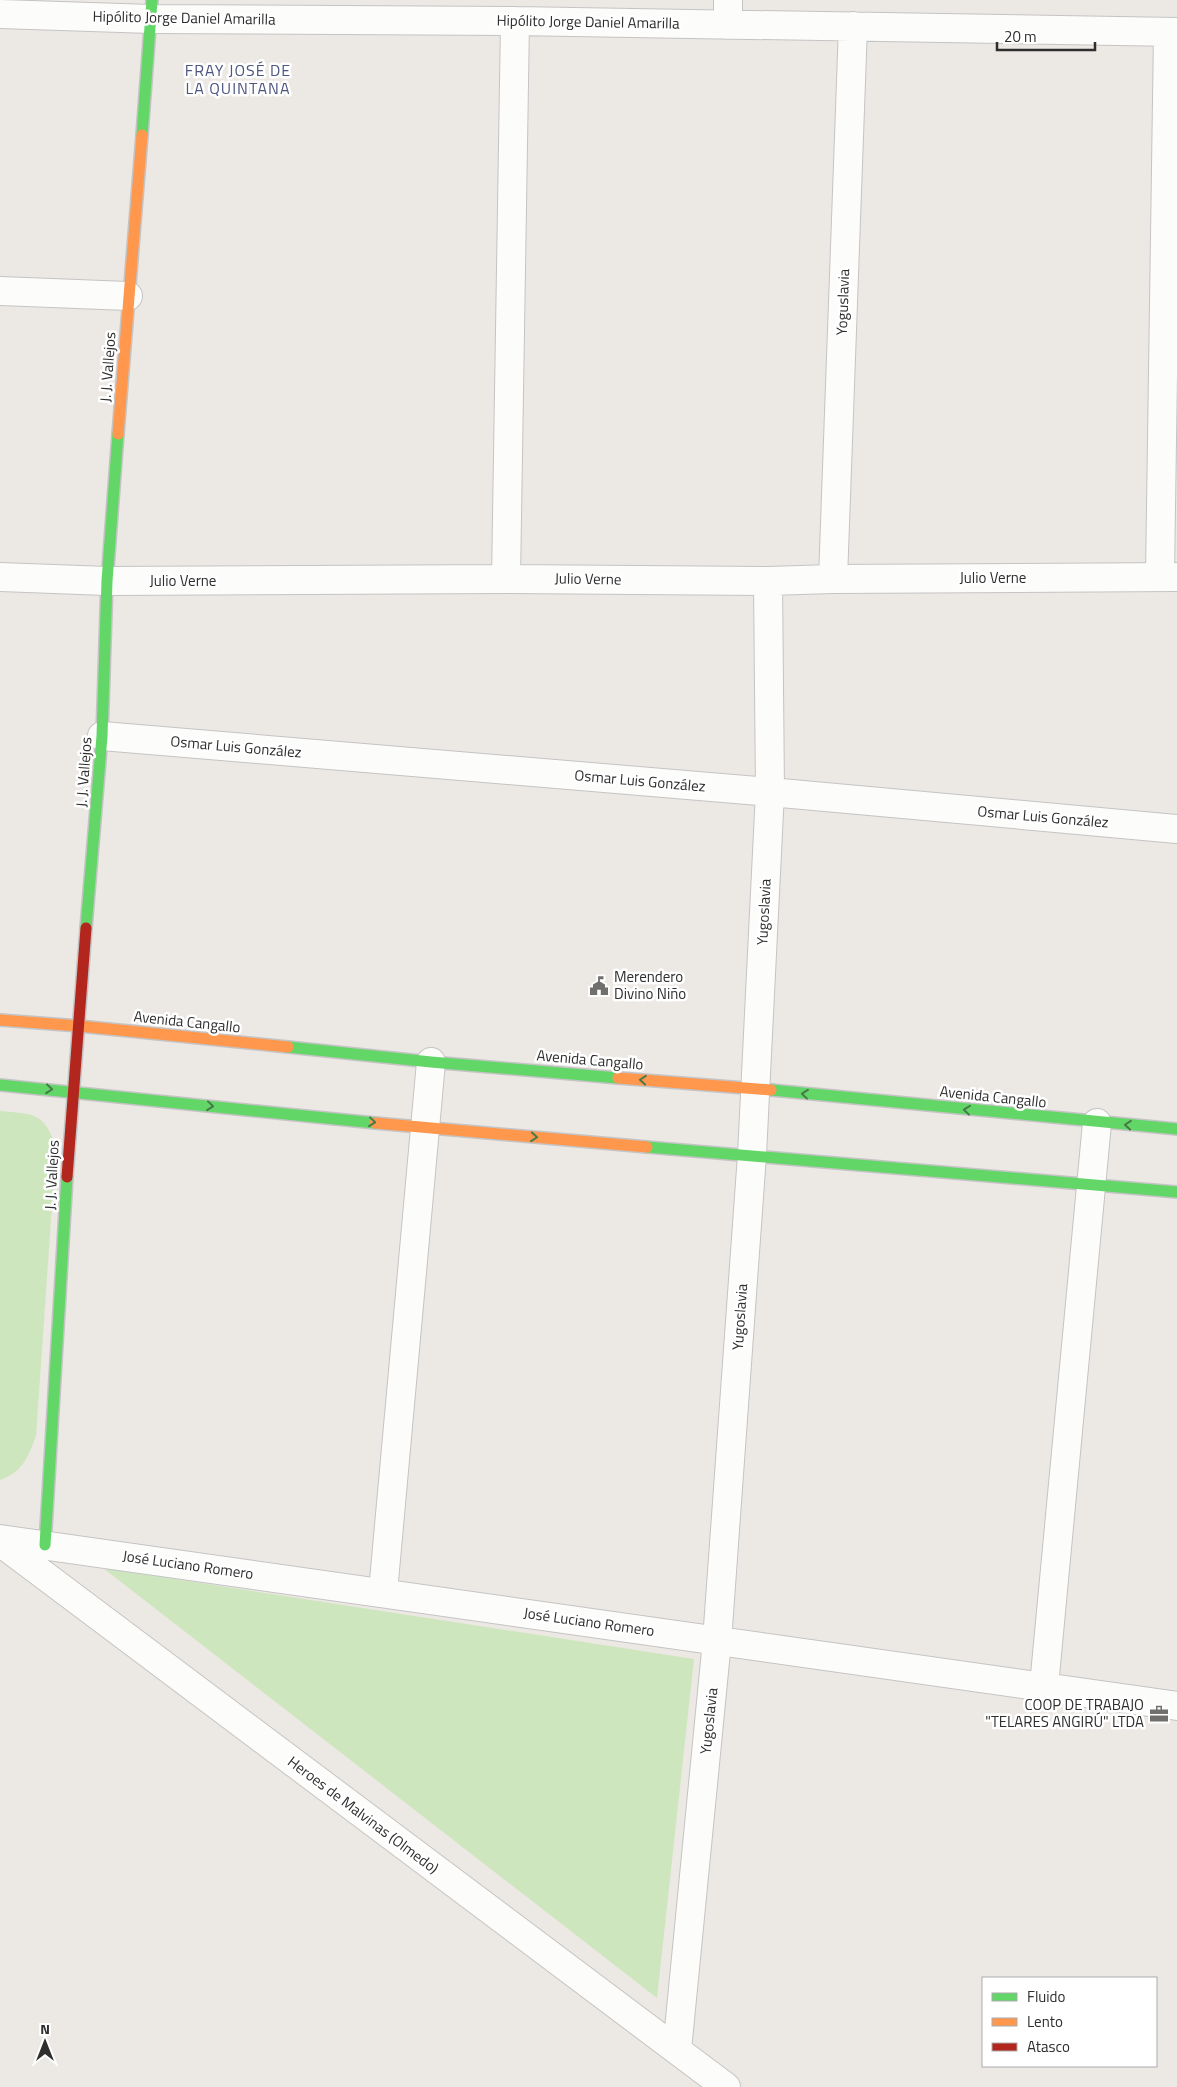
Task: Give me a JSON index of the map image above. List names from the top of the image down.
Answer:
{
  "streets": {
    "main road": ["J. J. Vallejos", "Avenida Cangallo"],
    "street": [
      "Hipólito Jorge Daniel Amarilla",
      "Yoguslavia",
      "Julio Verne",
      "Osmar Luis González",
      "Yugoslavia",
      "José Luciano Romero",
      "Heroes de Malvinas (Olmedo)"
    ]
  },
  "crossings": [
    ["Hipólito Jorge Daniel Amarilla", "Yoguslavia"],
    ["Hipólito Jorge Daniel Amarilla", "J. J. Vallejos"],
    ["Yoguslavia", "Julio Verne"],
    ["J. J. Vallejos", "Julio Verne"],
    ["J. J. Vallejos", "Osmar Luis González"],
    ["J. J. Vallejos", "Avenida Cangallo"],
    ["J. J. Vallejos", "José Luciano Romero"],
    ["Julio Verne", "Yugoslavia"],
    ["Osmar Luis González", "Yugoslavia"],
    ["Yugoslavia", "Avenida Cangallo"],
    ["Yugoslavia", "José Luciano Romero"],
    ["Yugoslavia", "Heroes de Malvinas (Olmedo)"],
    ["José Luciano Romero", "Heroes de Malvinas (Olmedo)"]
  ],
  "districts": ["FRAY JOSÉ DE LA QUINTANA"],
  "places": {
    "public building": ["Merendero Divino Niño"],
    "office": ["COOP DE TRABAJO \"TELARES ANGIRÚ\" LTDA"]
  },
  "legend": ["Fluido", "Lento", "Atasco"],
  "scale_bar": "20 m",
  "north": "top"
}
